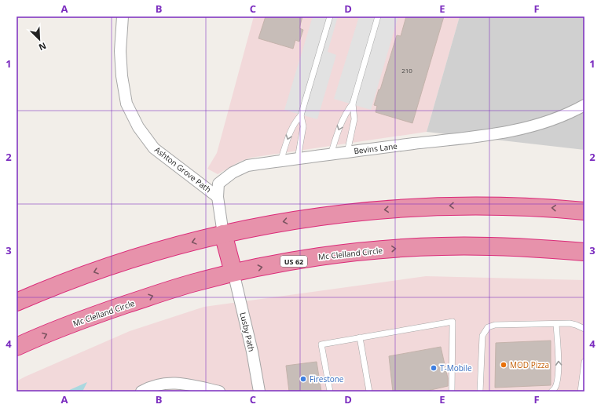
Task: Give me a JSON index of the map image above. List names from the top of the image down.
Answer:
{
  "streets": {
    "highway": ["Mc Clelland Circle", "US 62"],
    "street": ["Bevins Lane", "Ashton Grove Path", "Lusby Path"]
  },
  "crossings": [
    ["Bevins Lane", "Ashton Grove Path"],
    ["Mc Clelland Circle", "Lusby Path"]
  ],
  "places": ["MOD Pizza", "T-Mobile", "Firestone"],
  "house_numbers": ["210"],
  "north": "bottom right",
  "grid": {
    "columns": [
      "A",
      "B",
      "C",
      "D",
      "E",
      "F"
    ],
    "rows": [
      "1",
      "2",
      "3",
      "4"
    ]
  }
}
